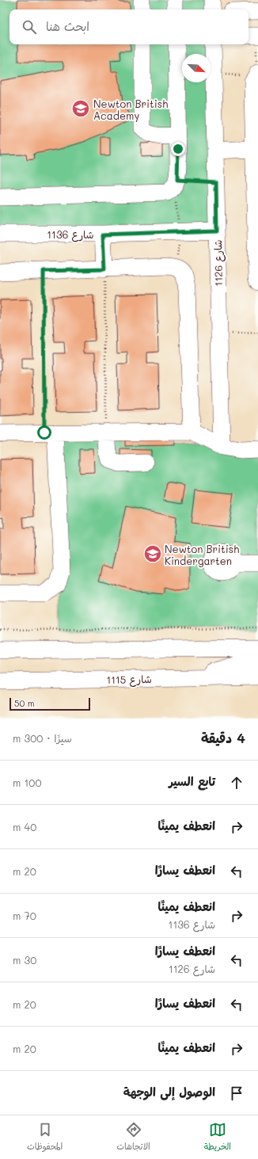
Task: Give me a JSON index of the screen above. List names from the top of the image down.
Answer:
{
  "streets": {
    "street": ["شارع 1136", "شارع 1126", "شارع 1115"]
  },
  "crossings": [
    ["شارع 1136", "شارع 1126"]
  ],
  "places": {
    "school or university": ["Newton British Academy", "Newton British Kindergarten"]
  },
  "scale_bar": "50 m",
  "north": "bottom right",
  "page": {
    "search": "ابحث هنا",
    "scale": "50 m",
    "heading": ["4 دقيقة", "سيرًا · 300 m"],
    "list": [
      ["تابع السير", "100 m"],
      ["انعطف يمينًا", "40 m"],
      ["انعطف يسارًا", "20 m"],
      ["انعطف يمينًا", "شارع 1136", "70 m"],
      ["انعطف يسارًا", "شارع 1126", "30 m"],
      ["انعطف يسارًا", "20 m"],
      ["انعطف يمينًا", "20 m"],
      "الوصول إلى الوجهة"
    ],
    "nav": ["الخريطة", "الاتجاهات", "المحفوظات"]
  }
}
